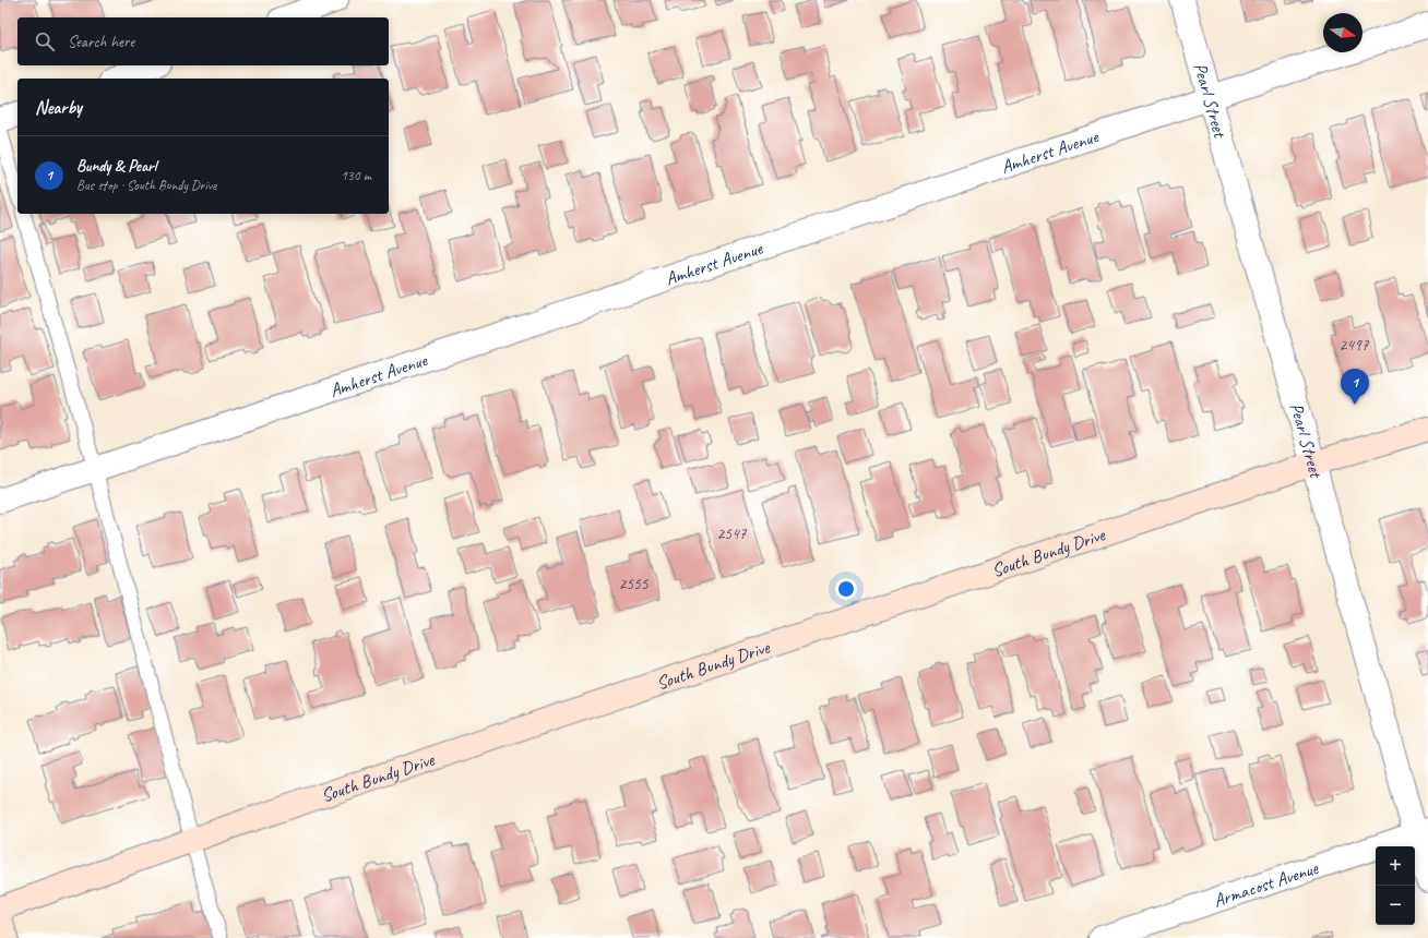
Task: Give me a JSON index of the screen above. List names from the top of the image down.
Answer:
{
  "streets": {
    "main road": ["South Bundy Drive"],
    "street": ["Pearl Street", "Amherst Avenue", "Armacost Avenue"]
  },
  "crossings": [
    ["Pearl Street", "Amherst Avenue"],
    ["Pearl Street", "South Bundy Drive"],
    ["Pearl Street", "Armacost Avenue"]
  ],
  "house_numbers": ["2497", "2547", "2555"],
  "north": "right",
  "page": {
    "search": "Search here",
    "heading": "Nearby",
    "list": [
      {
        "mark": "1",
        "name": "Bundy & Pearl",
        "note": "Bus stop · South Bundy Drive",
        "value": "130 m"
      }
    ],
    "pins": "1",
    "map_buttons": ["+", "−"]
  }
}
